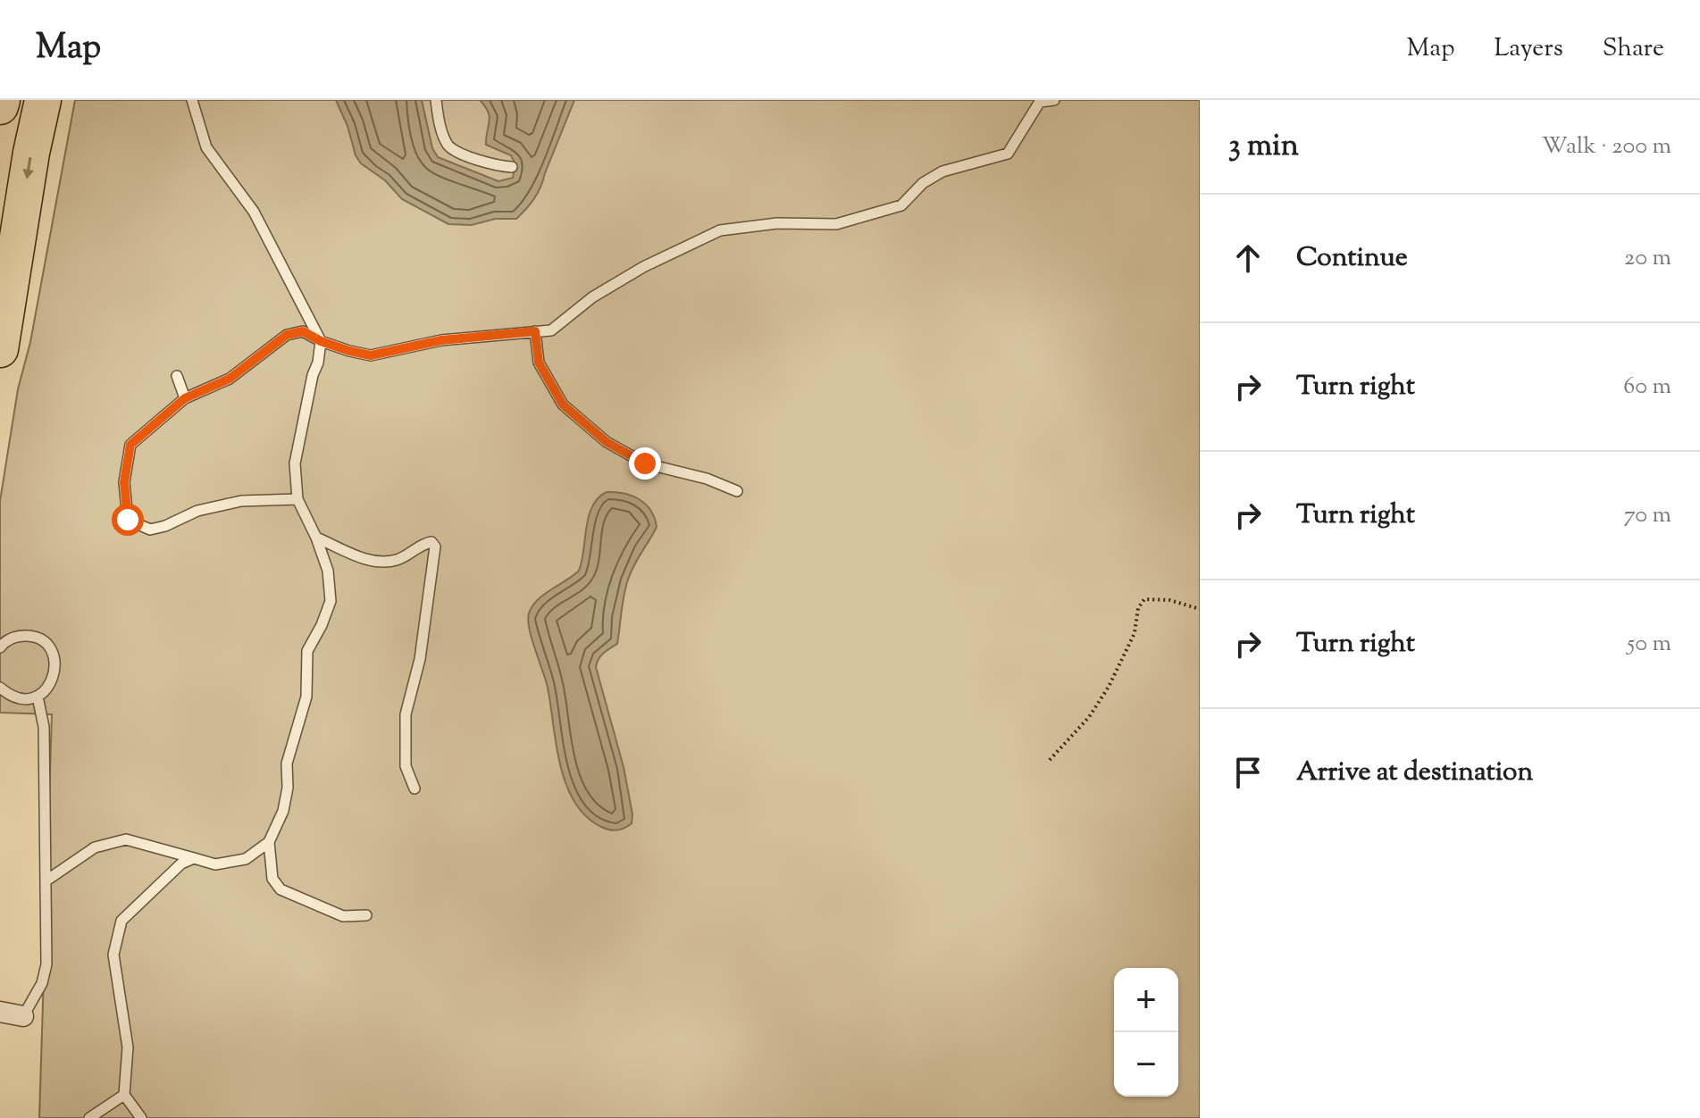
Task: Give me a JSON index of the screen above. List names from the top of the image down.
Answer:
{
  "page": {
    "header": "Map",
    "nav": ["Map", "Layers", "Share"],
    "heading": ["3 min", "Walk · 200 m"],
    "list": [
      ["Continue", "20 m"],
      ["Turn right", "60 m"],
      ["Turn right", "70 m"],
      ["Turn right", "50 m"],
      "Arrive at destination"
    ],
    "map_buttons": ["+", "−"]
  }
}
